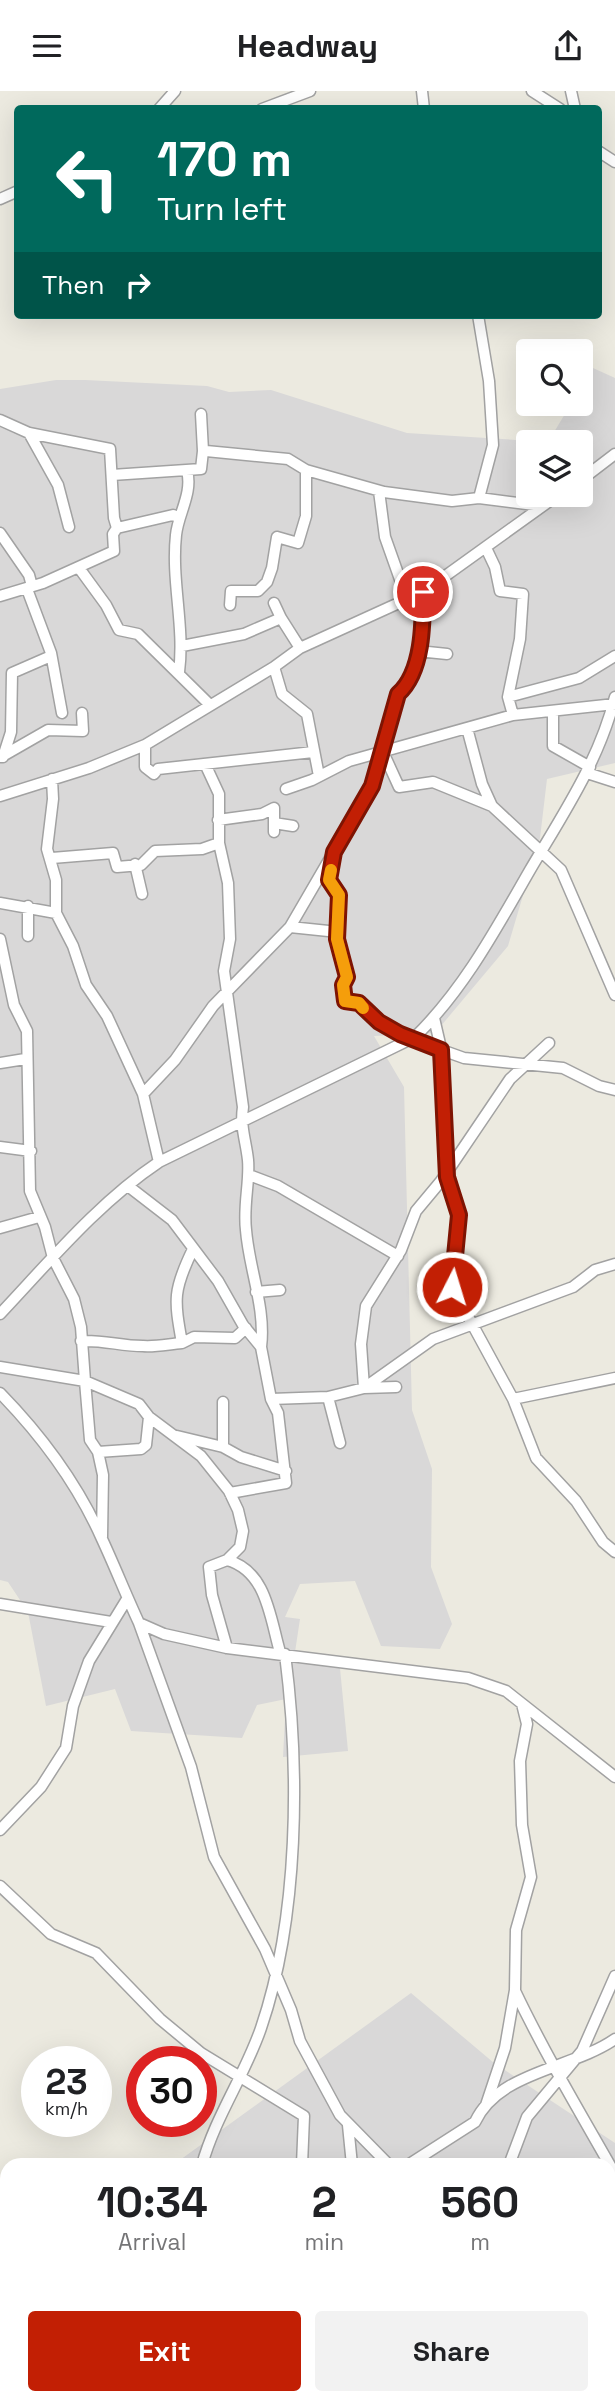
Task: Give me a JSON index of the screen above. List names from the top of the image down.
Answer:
{
  "page": {
    "header": "Headway",
    "turn": ["170 m", "Turn left"],
    "then": "Then",
    "speed": "23 km/h",
    "limit": "30",
    "eta": [
      "10:34",
      "Arrival",
      "2",
      "min",
      "560",
      "m"
    ],
    "buttons": ["Exit", "Share"]
  }
}
